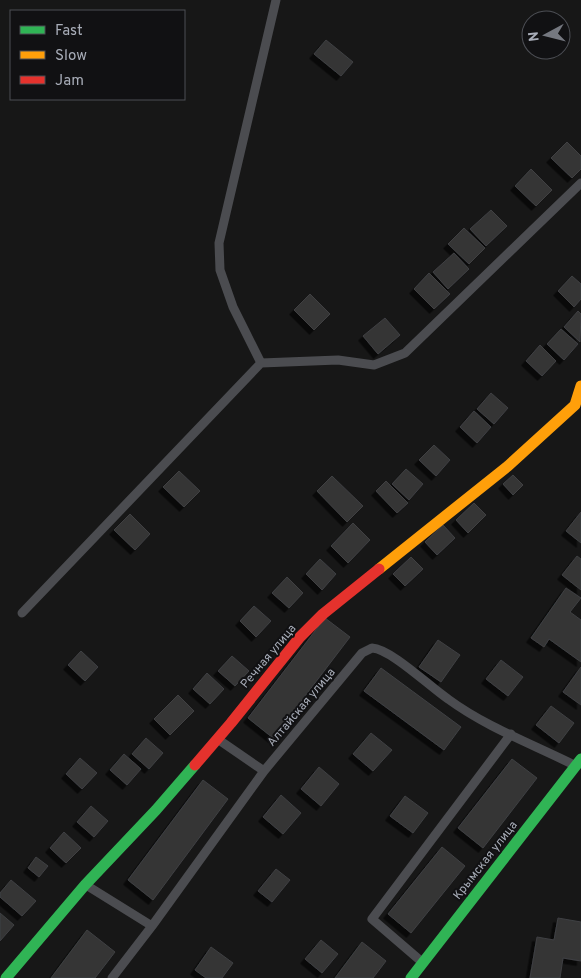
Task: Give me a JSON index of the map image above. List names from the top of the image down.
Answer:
{
  "streets": {
    "street": ["Речная улица", "Крымская улица"],
    "lane": ["Алтайская улица"]
  },
  "crossings": [
    ["Алтайская улица", "Крымская улица"]
  ],
  "legend": ["Fast", "Slow", "Jam"],
  "north": "left"
}
